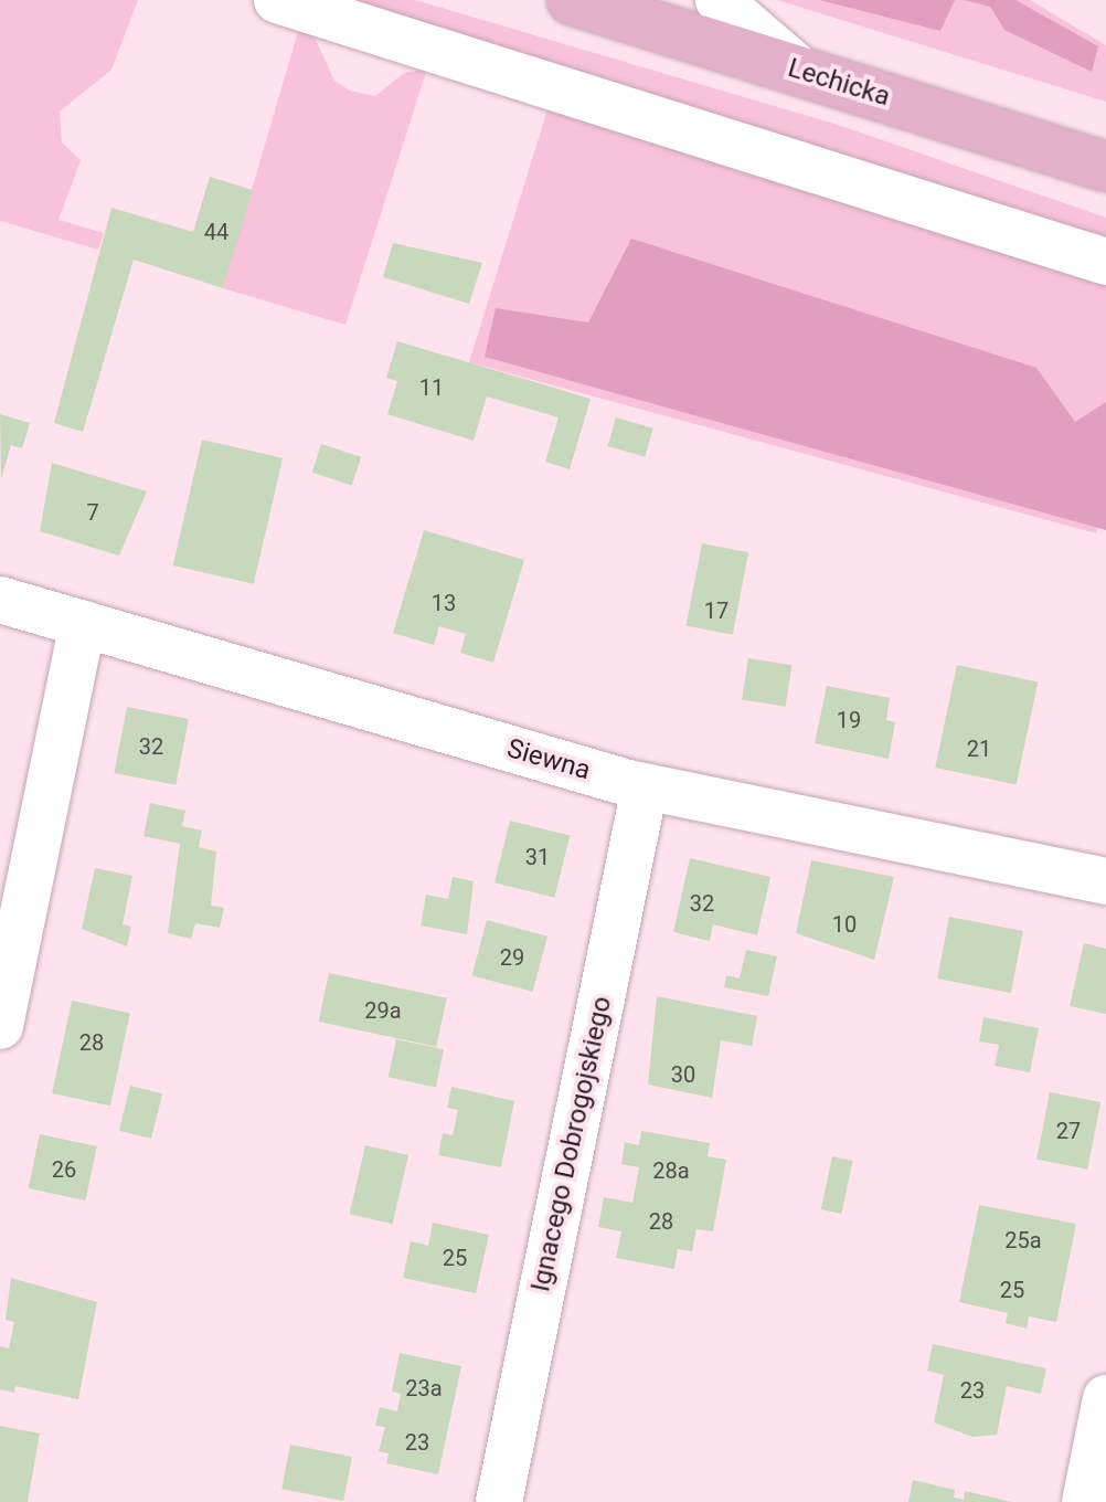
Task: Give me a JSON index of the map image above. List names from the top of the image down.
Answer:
{
  "streets": {
    "main road": ["Lechicka"],
    "street": ["Siewna", "Ignacego Dobrogojskiego"]
  },
  "crossings": [
    ["Siewna", "Ignacego Dobrogojskiego"]
  ],
  "house_numbers": [
    "44",
    "11",
    "7",
    "13",
    "17",
    "19",
    "32",
    "21",
    "31",
    "32",
    "10",
    "29",
    "29a",
    "28",
    "30",
    "27",
    "26",
    "28a",
    "28",
    "25a",
    "25",
    "25",
    "23a",
    "23",
    "23"
  ]
}
